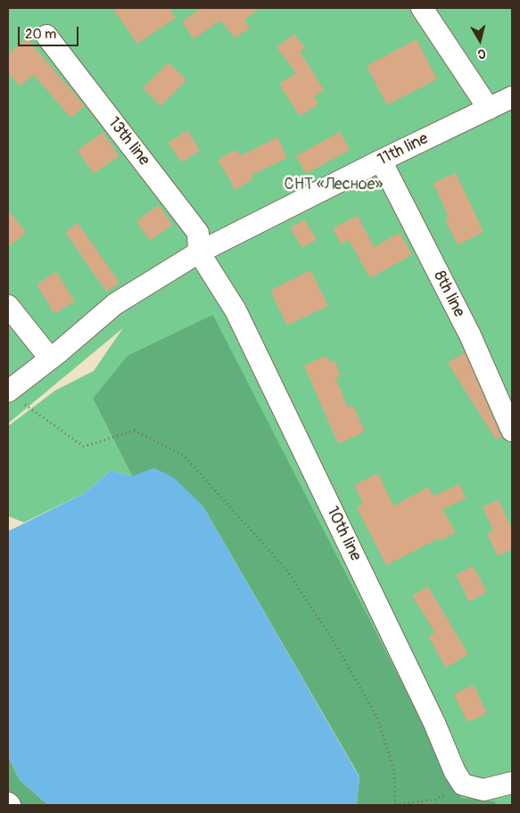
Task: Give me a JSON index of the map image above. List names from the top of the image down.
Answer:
{
  "streets": {
    "street": [
      "13th line",
      "11th line",
      "8th line",
      "10th line"
    ]
  },
  "crossings": [
    ["13th line", "11th line"],
    ["13th line", "10th line"],
    ["11th line", "8th line"],
    ["11th line", "10th line"]
  ],
  "parks": ["СНТ «Лесное»"],
  "scale_bar": "20 m",
  "north": "bottom"
}
